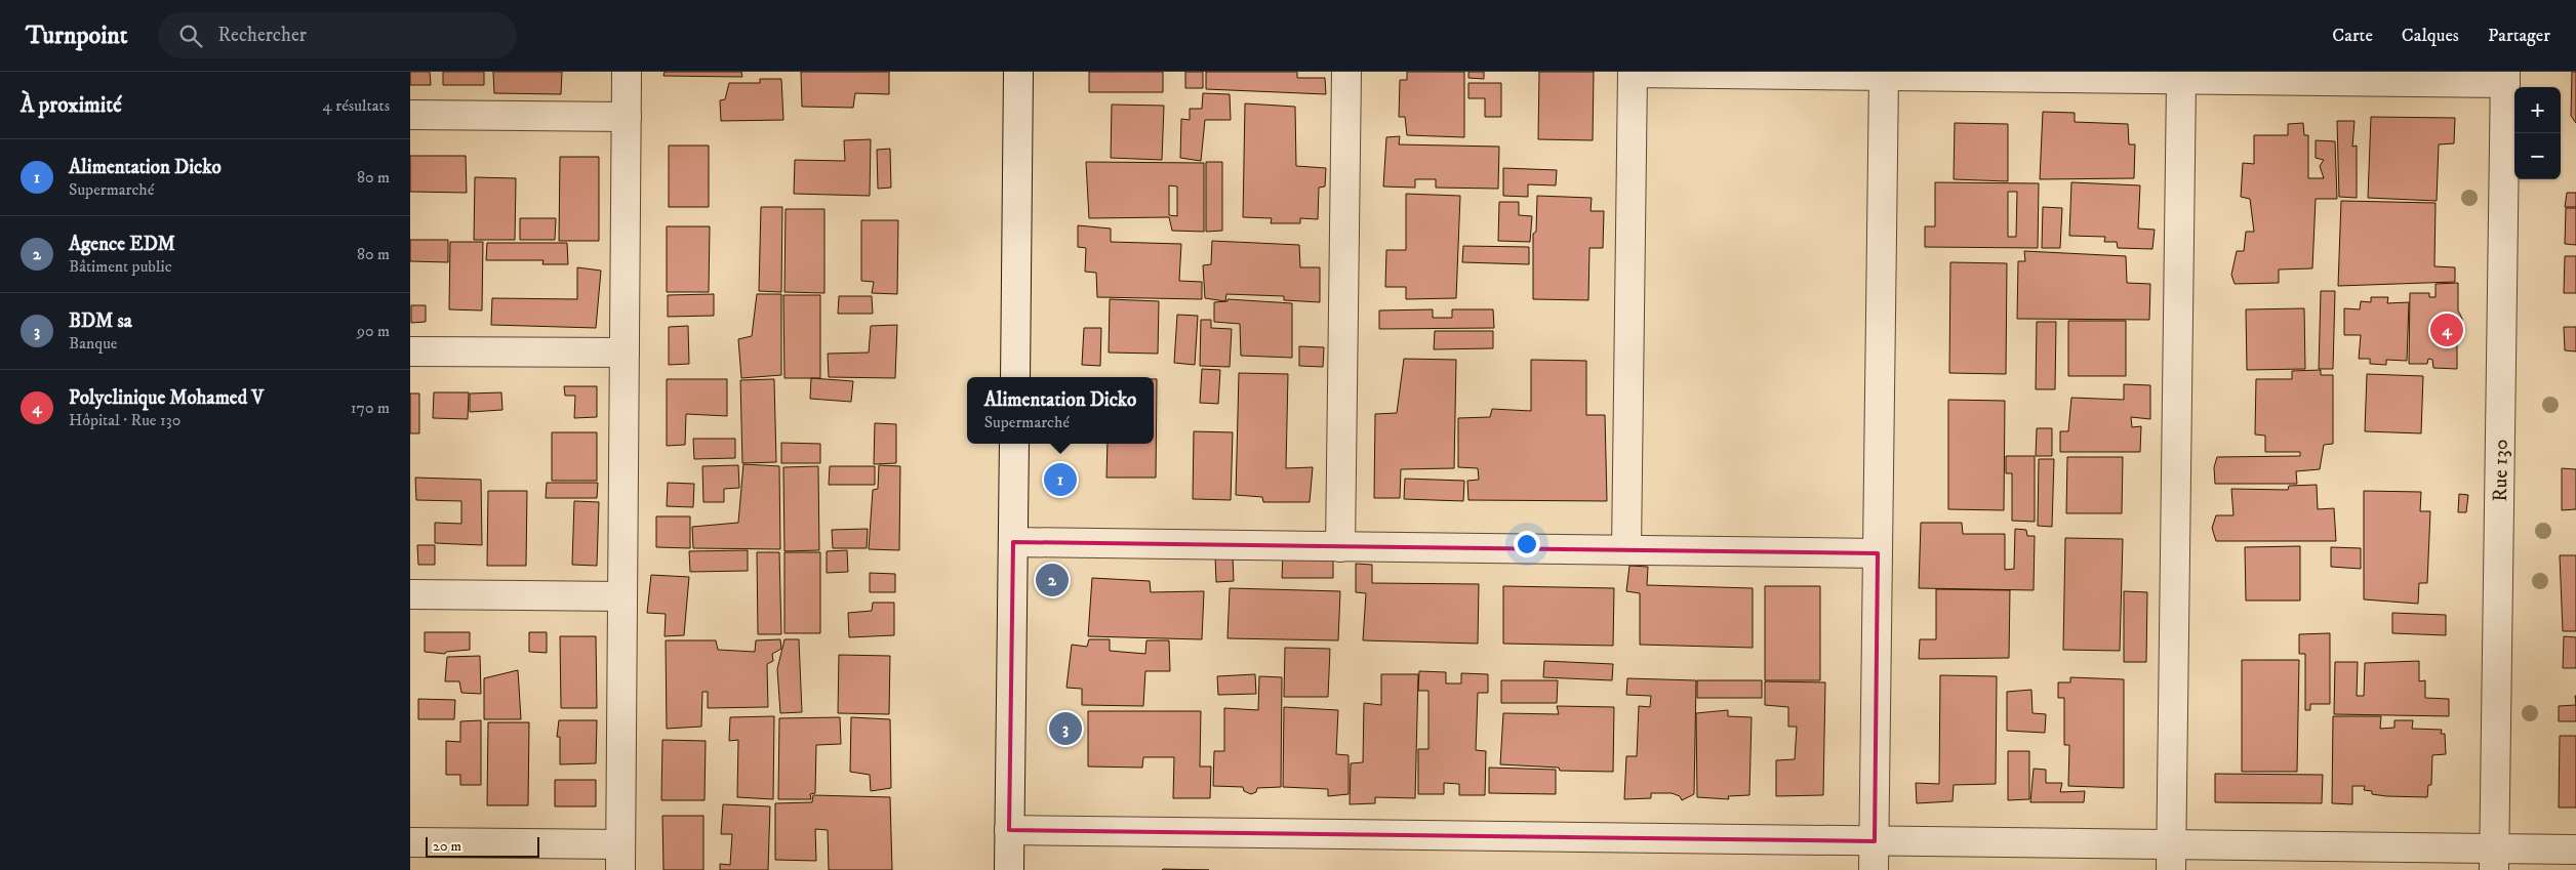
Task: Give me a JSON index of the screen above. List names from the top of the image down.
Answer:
{
  "streets": {
    "street": ["Rue 130"]
  },
  "scale_bar": "20 m",
  "page": {
    "header": "Turnpoint",
    "search": "Rechercher",
    "nav": ["Carte", "Calques", "Partager"],
    "heading": ["À proximité", "4 résultats"],
    "map_buttons": ["+", "−"],
    "list": [
      {
        "mark": "1",
        "name": "Alimentation Dicko",
        "note": "Supermarché",
        "value": "80 m"
      },
      {
        "mark": "2",
        "name": "Agence EDM",
        "note": "Bâtiment public",
        "value": "80 m"
      },
      {
        "mark": "3",
        "name": "BDM sa",
        "note": "Banque",
        "value": "90 m"
      },
      {
        "mark": "4",
        "name": "Polyclinique Mohamed V",
        "note": "Hôpital · Rue 130",
        "value": "170 m"
      }
    ],
    "pins": [
      "4",
      "1",
      "2",
      "3"
    ],
    "popup": ["Alimentation Dicko", "Supermarché"],
    "scale": "20 m"
  }
}
